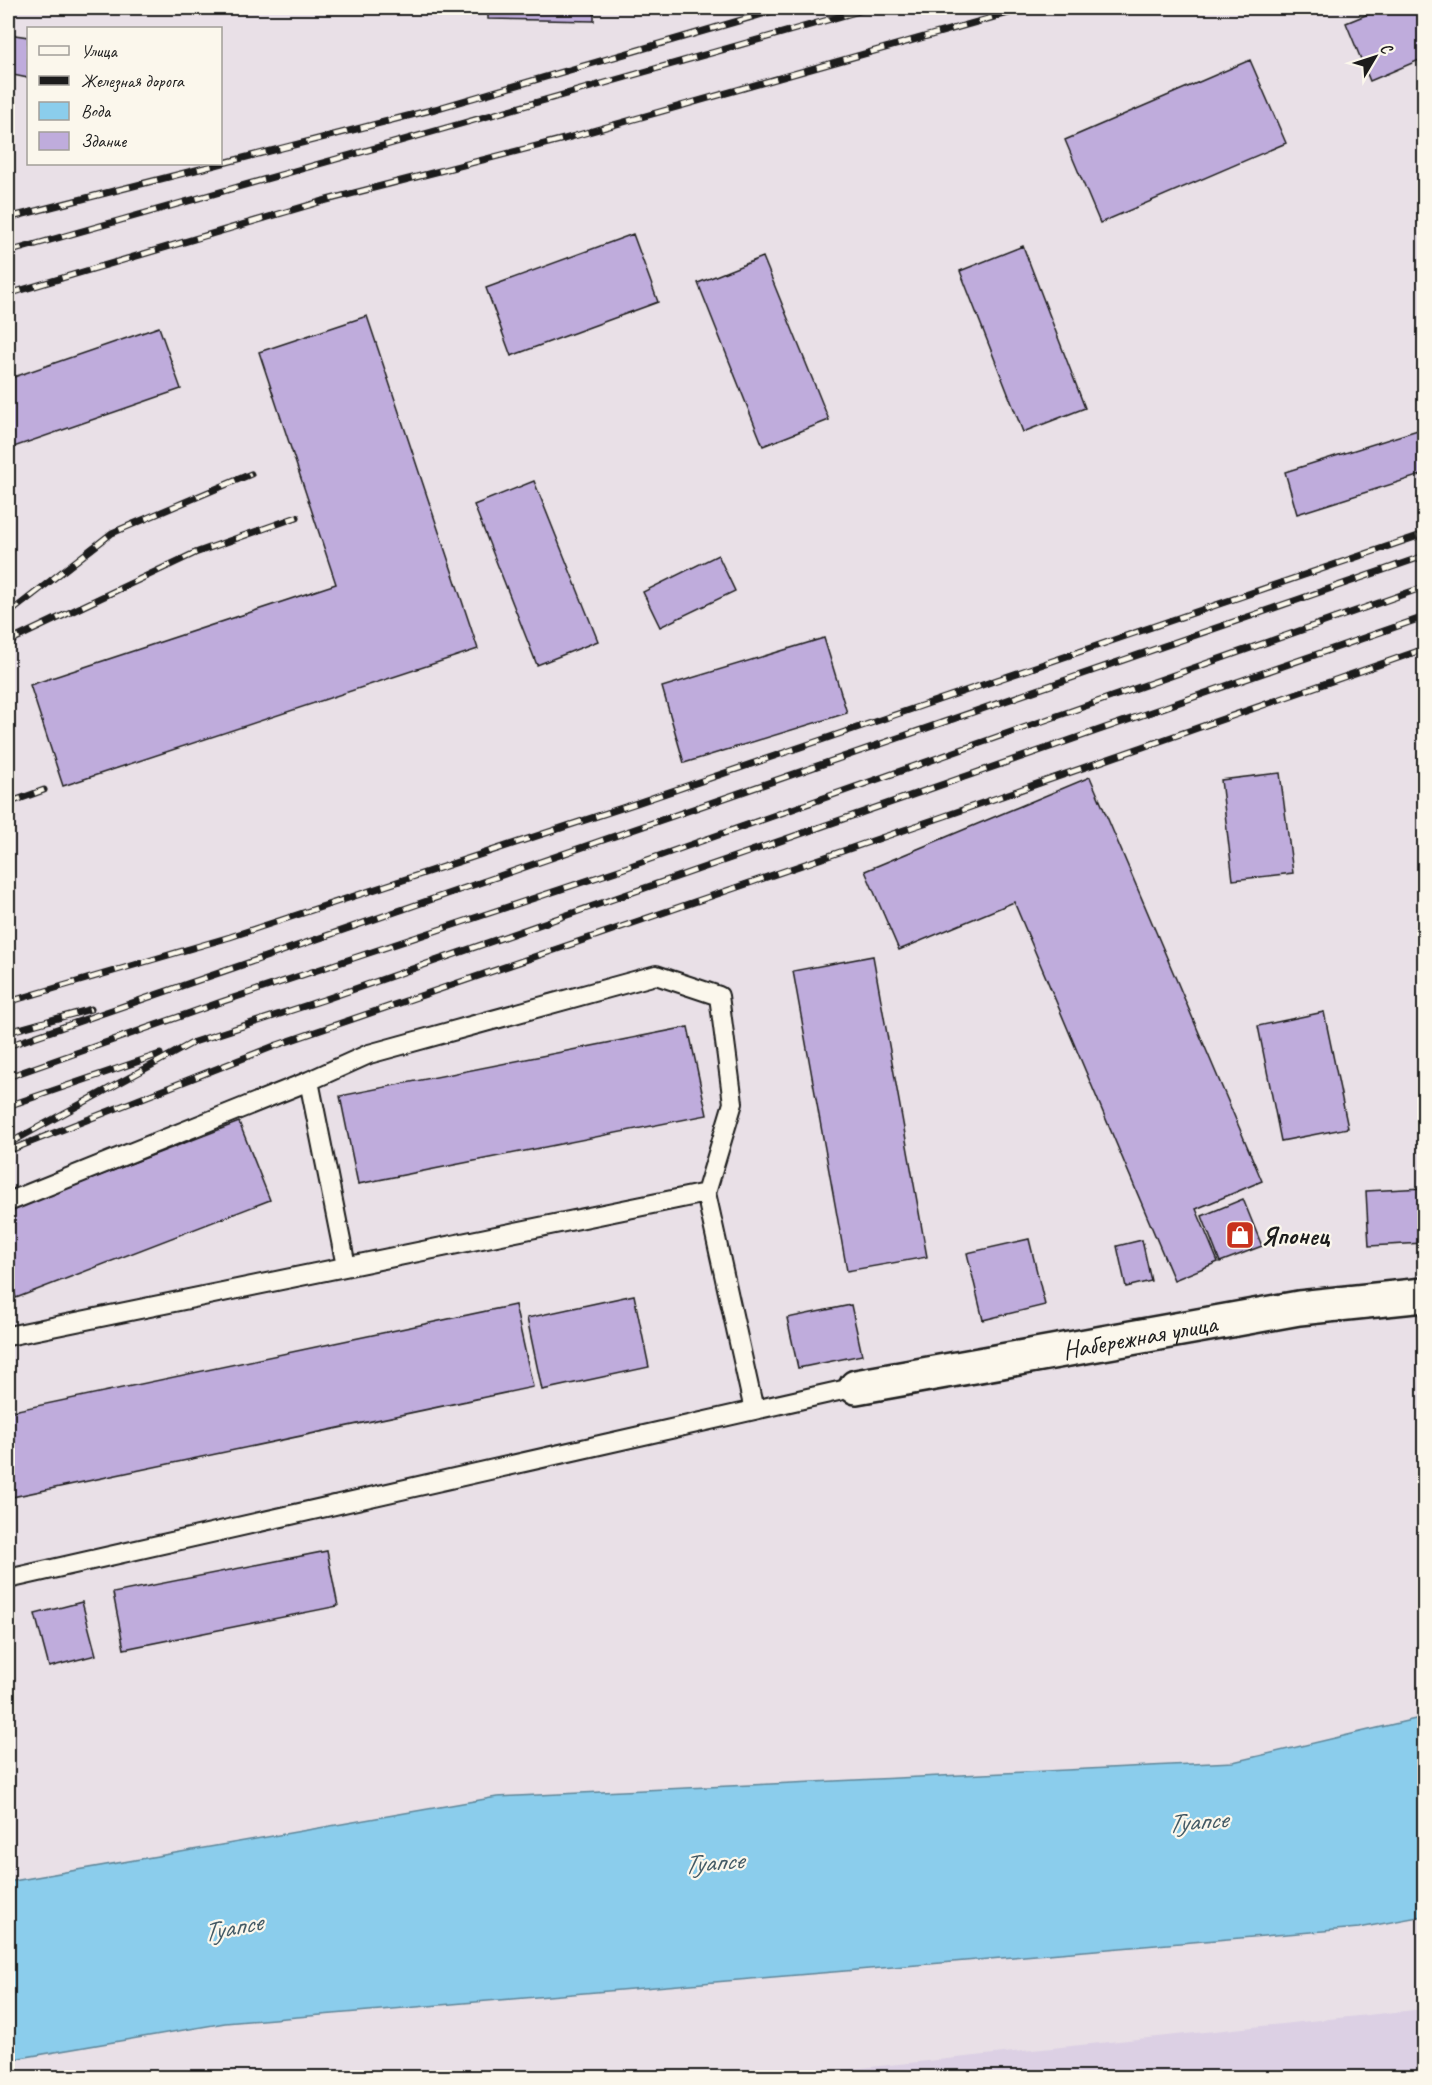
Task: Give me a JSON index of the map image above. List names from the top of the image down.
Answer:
{
  "streets": {
    "street": ["Набережная улица"]
  },
  "water": ["Туапсе"],
  "places": {
    "shop": ["Японец"]
  },
  "legend": [
    "Улица",
    "Железная дорога",
    "Вода",
    "Здание"
  ],
  "north": "top right"
}
